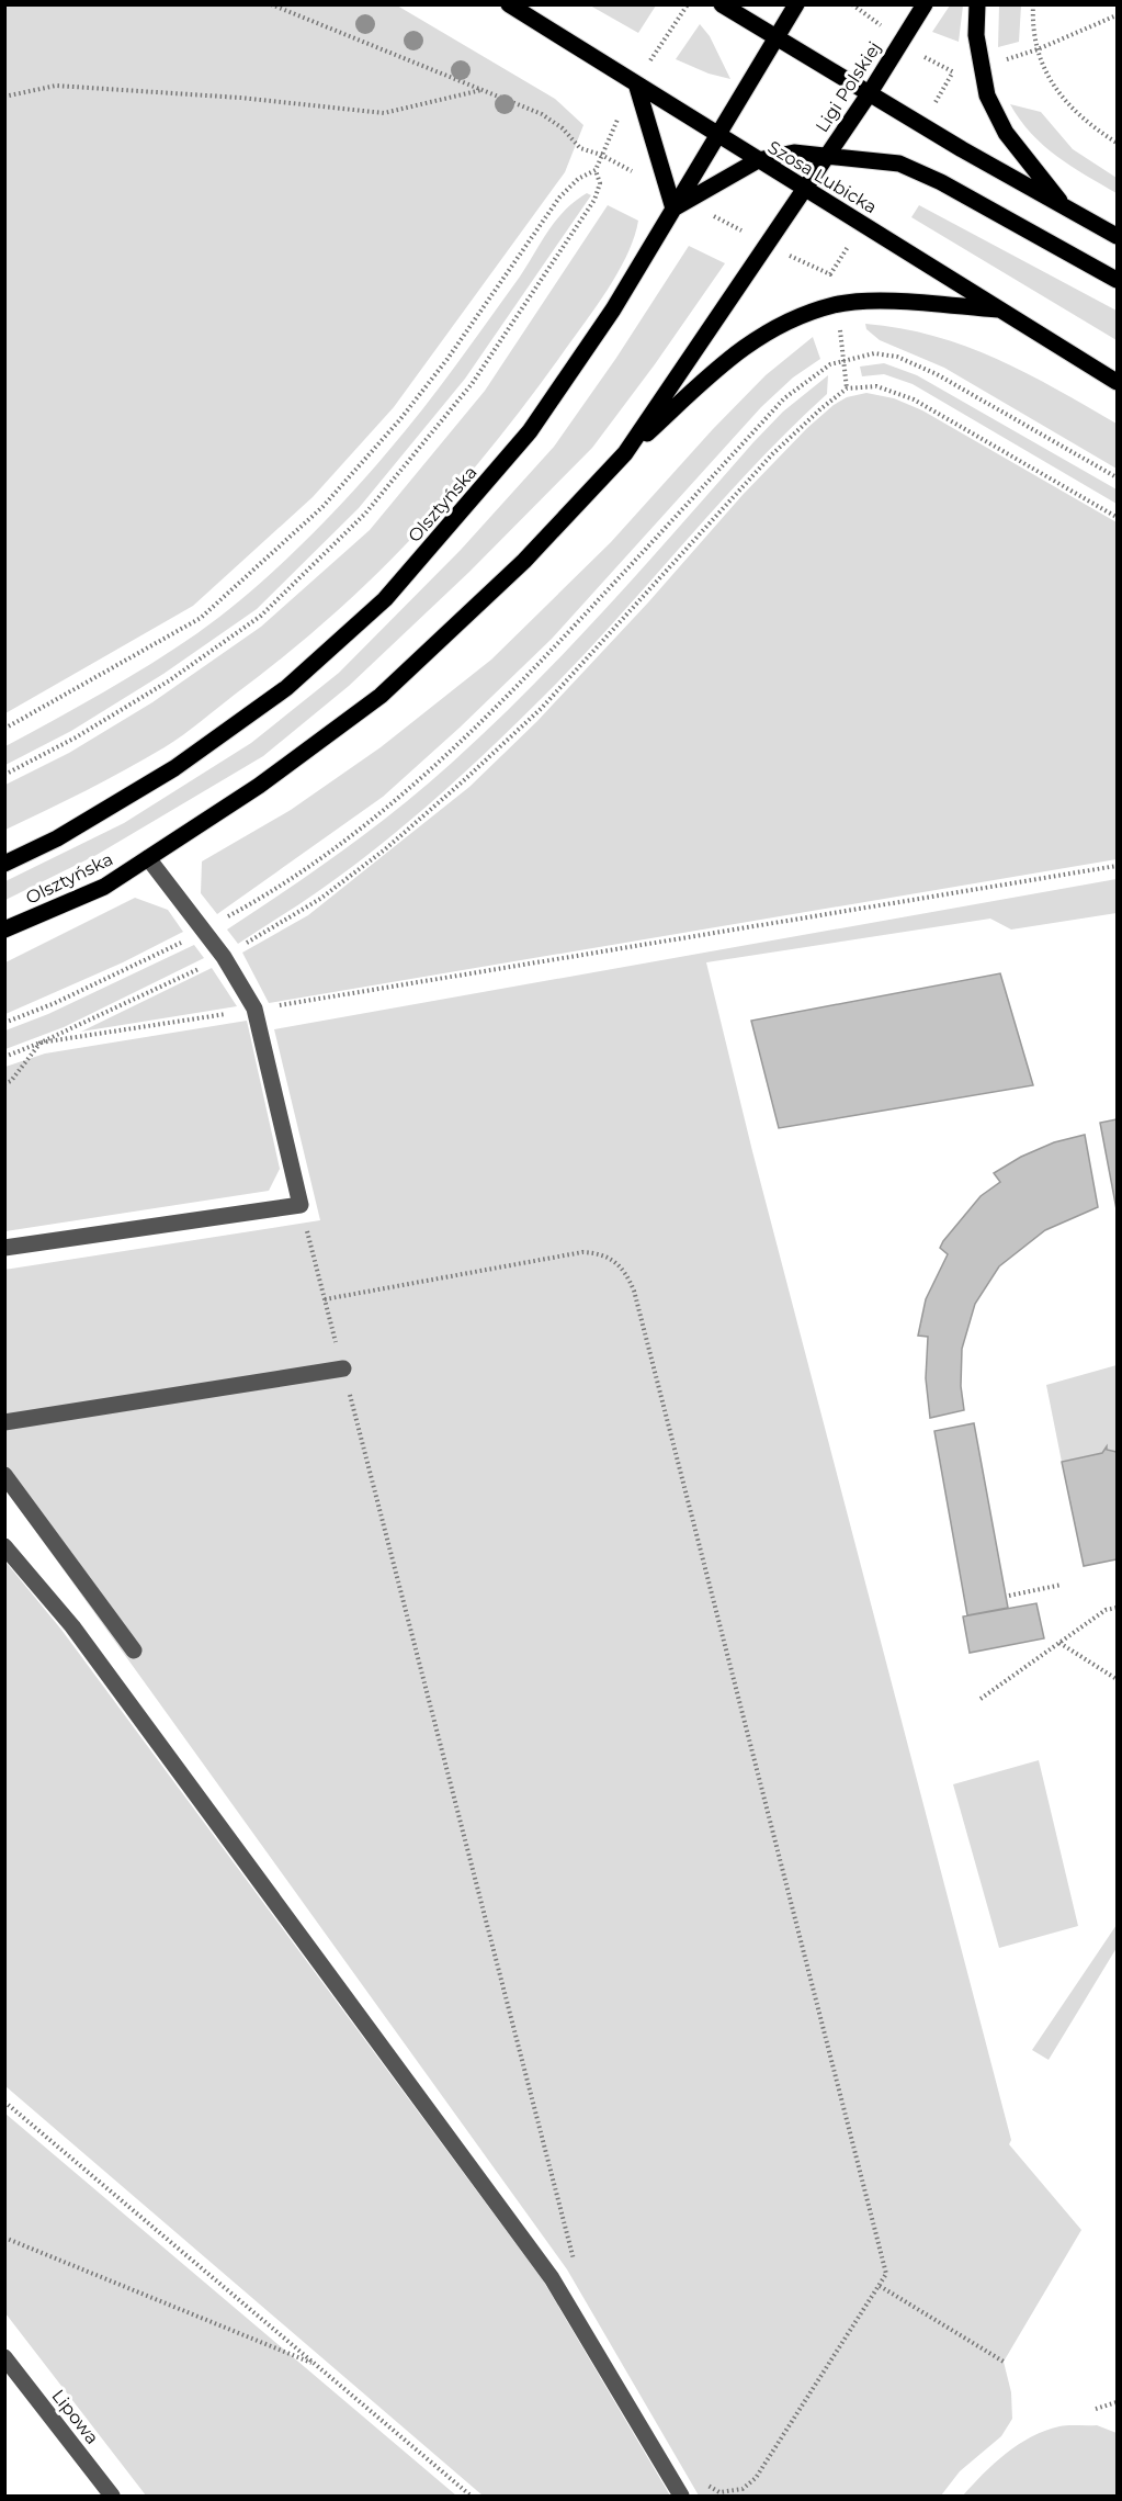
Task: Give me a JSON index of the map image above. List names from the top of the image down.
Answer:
{
  "streets": {
    "main road": ["Ligi Polskiej", "Szosa Lubicka", "Olsztyńska"],
    "street": ["Lipowa"]
  },
  "crossings": [
    ["Ligi Polskiej", "Szosa Lubicka"],
    ["Ligi Polskiej", "Olsztyńska"],
    ["Szosa Lubicka", "Olsztyńska"]
  ]
}
